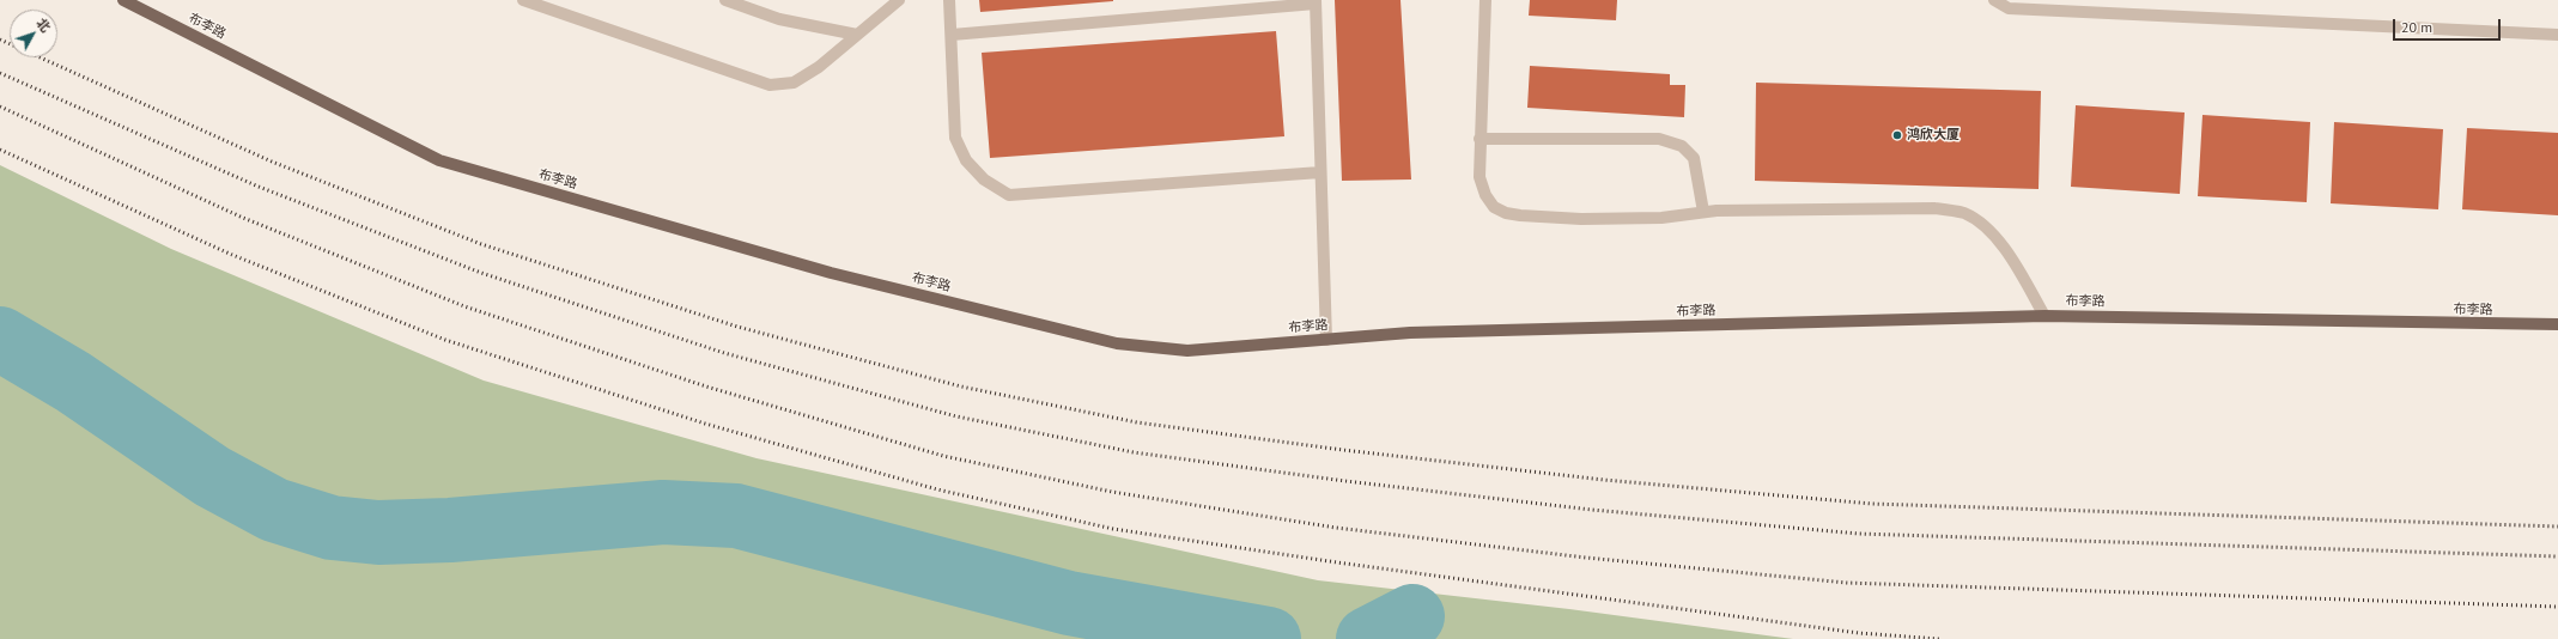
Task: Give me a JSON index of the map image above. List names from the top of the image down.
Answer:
{
  "streets": {
    "main road": ["布李路"]
  },
  "places": ["鸿欣大厦"],
  "scale_bar": "20 m",
  "north": "top right"
}
